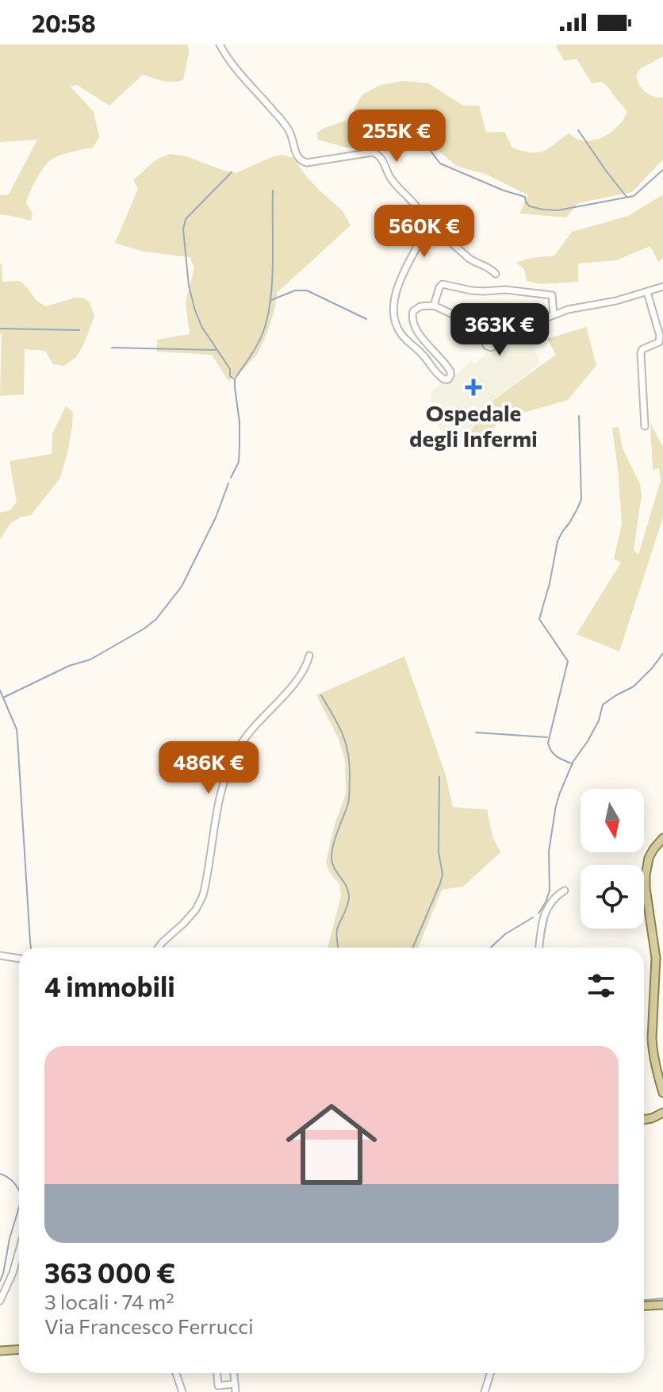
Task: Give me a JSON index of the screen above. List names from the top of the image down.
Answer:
{
  "places": {
    "health": ["Ospedale degli Infermi"]
  },
  "north": "bottom",
  "page": {
    "status": "20:58",
    "price": [
      "255K €",
      "560K €",
      "363K €",
      "486K €"
    ],
    "heading": "4 immobili",
    "list": [
      {
        "name": "363 000 €",
        "note": "3 locali · 74 m² · Via Francesco Ferrucci"
      }
    ]
  }
}
